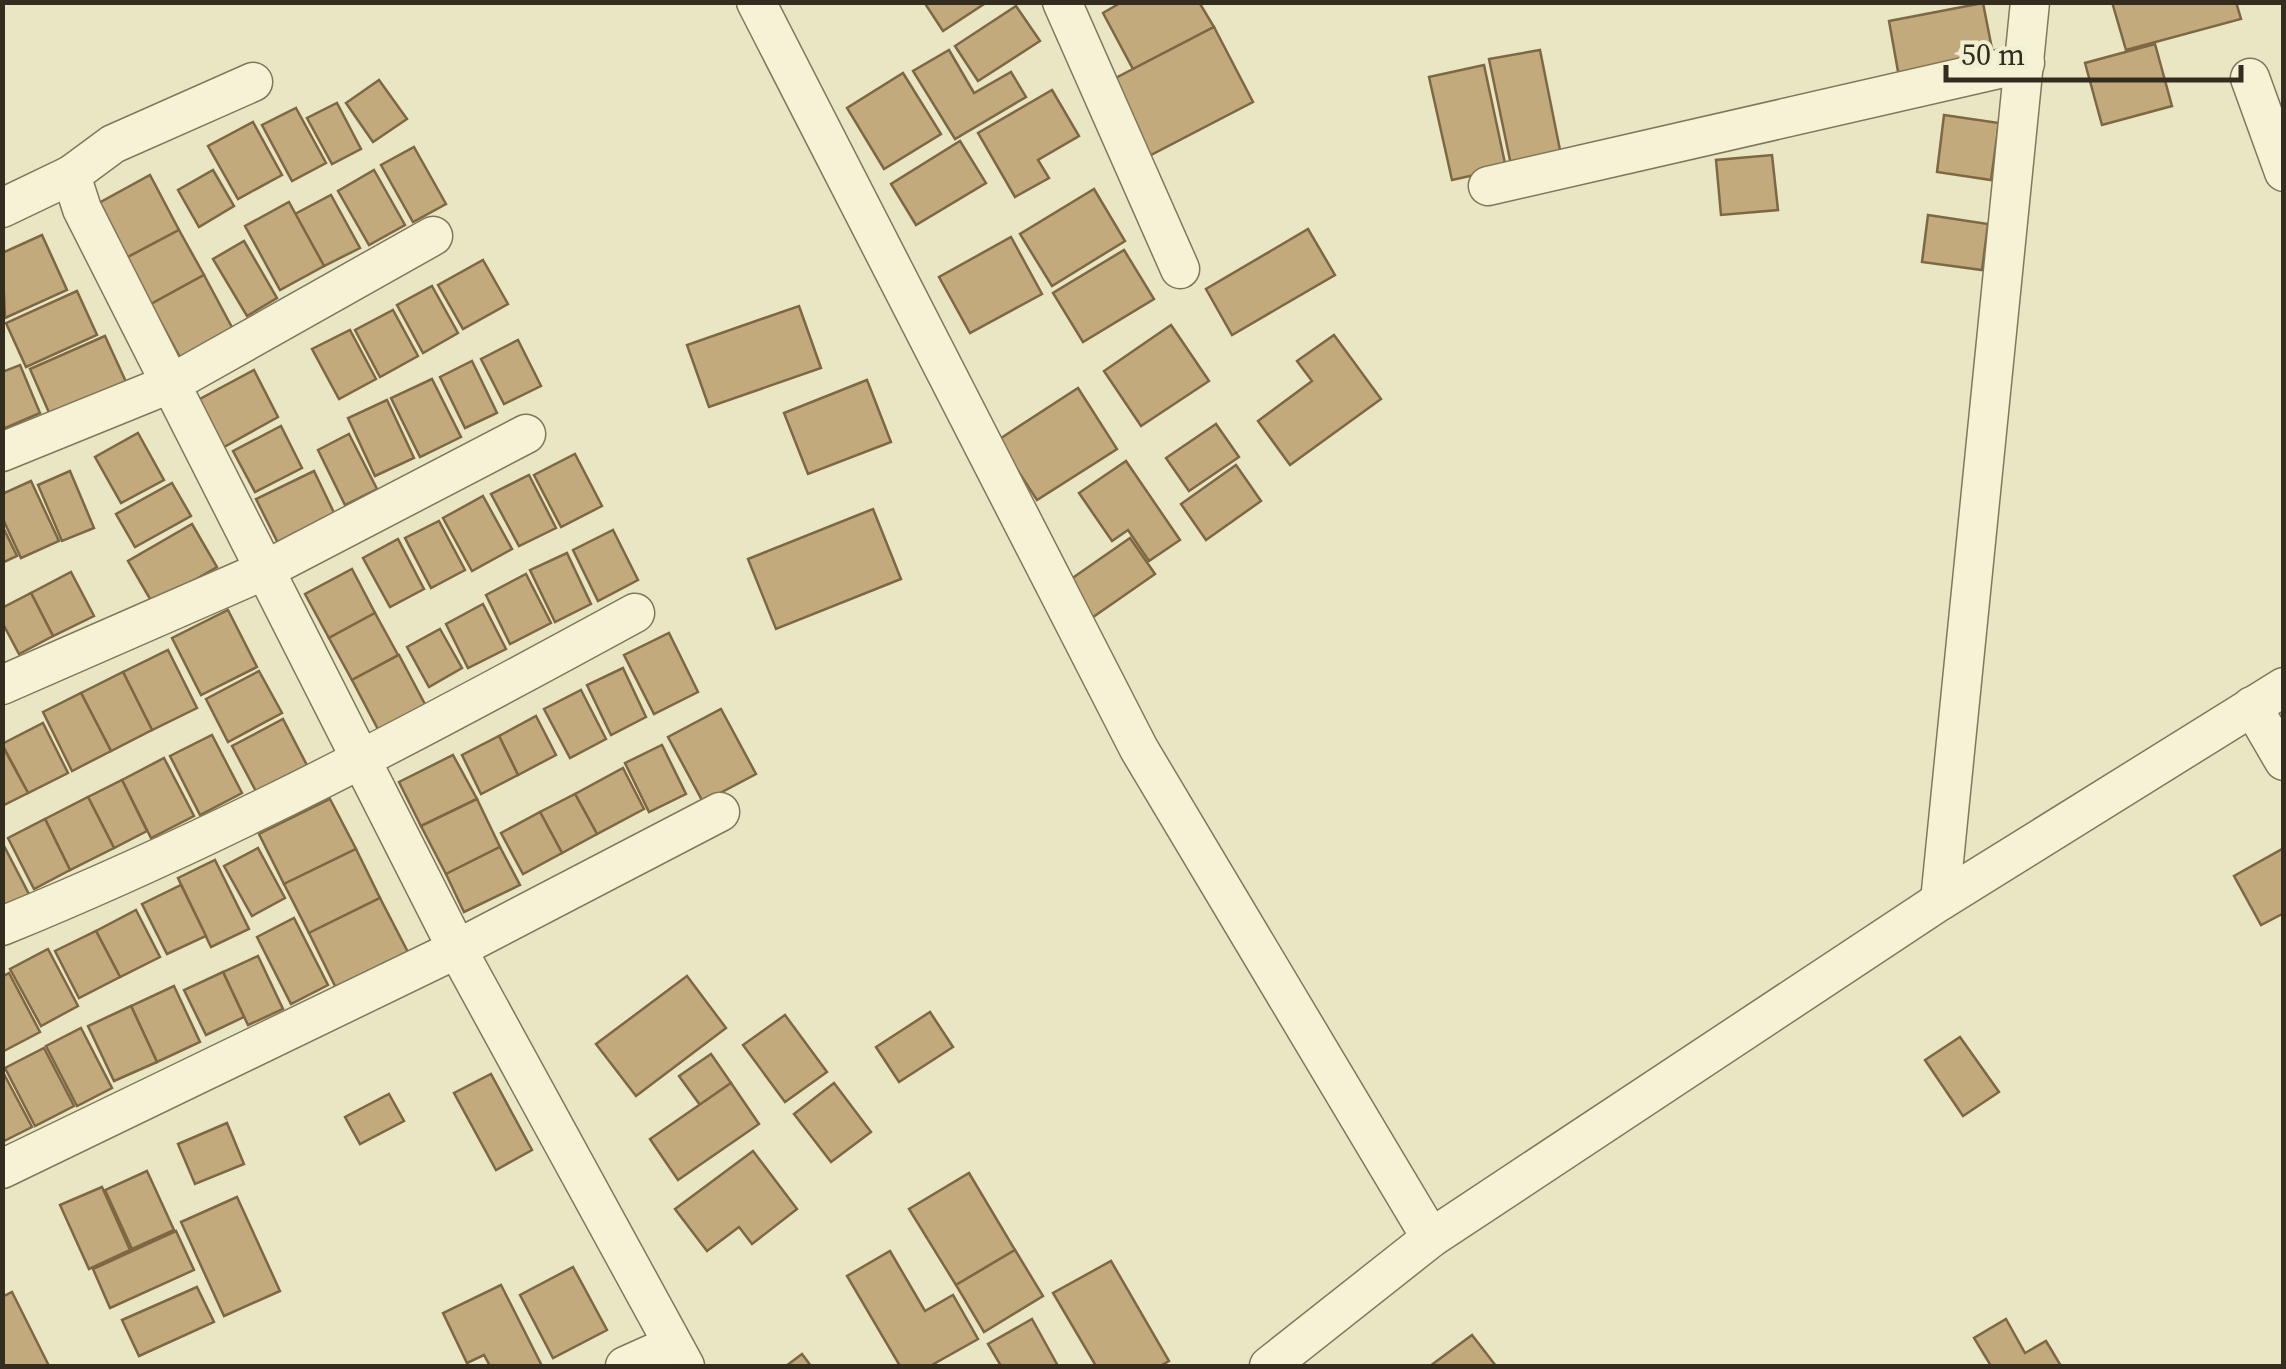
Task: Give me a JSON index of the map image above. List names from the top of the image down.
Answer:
{
  "scale_bar": "50 m"
}
